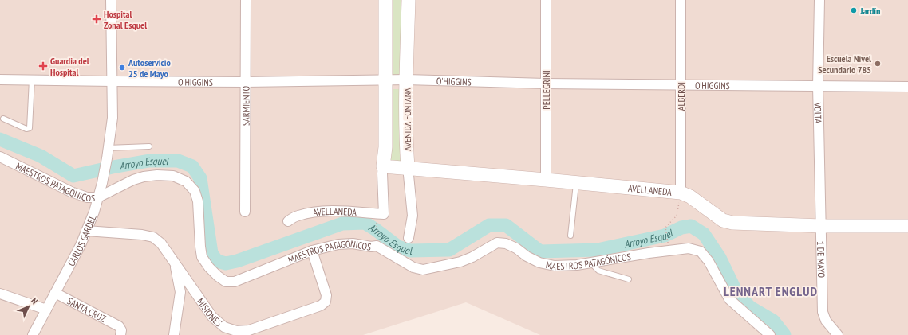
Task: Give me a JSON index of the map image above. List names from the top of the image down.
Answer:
{
  "streets": {
    "street": [
      "O'HIGGINS",
      "PELLEGRINI",
      "ALBERDI",
      "SARMIENTO",
      "VOLTA",
      "AVENIDA FONTANA",
      "MAESTROS PATAGÓNICOS",
      "AVELLANEDA",
      "CARLOS GARDEL",
      "1 DE MAYO",
      "SANTA CRUZ",
      "MISIONES"
    ]
  },
  "crossings": [
    ["O'HIGGINS", "PELLEGRINI"],
    ["O'HIGGINS", "ALBERDI"],
    ["O'HIGGINS", "SARMIENTO"],
    ["O'HIGGINS", "VOLTA"],
    ["O'HIGGINS", "AVENIDA FONTANA"],
    ["O'HIGGINS", "CARLOS GARDEL"],
    ["PELLEGRINI", "AVELLANEDA"],
    ["ALBERDI", "AVELLANEDA"],
    ["VOLTA", "AVELLANEDA"],
    ["VOLTA", "1 DE MAYO"],
    ["AVENIDA FONTANA", "AVELLANEDA"],
    ["MAESTROS PATAGÓNICOS", "CARLOS GARDEL"],
    ["MAESTROS PATAGÓNICOS", "MISIONES"],
    ["AVELLANEDA", "1 DE MAYO"],
    ["CARLOS GARDEL", "SANTA CRUZ"],
    ["CARLOS GARDEL", "MISIONES"]
  ],
  "districts": ["LENNART ENGLUD"],
  "water": ["Arroyo Esquel"],
  "places": {
    "other": ["Jardín", "Escuela Nivel Secundario 785", "Autoservicio 25 de Mayo"],
    "health": ["Hospital Zonal Esquel", "Guardia del Hospital"]
  },
  "north": "top right"
}
